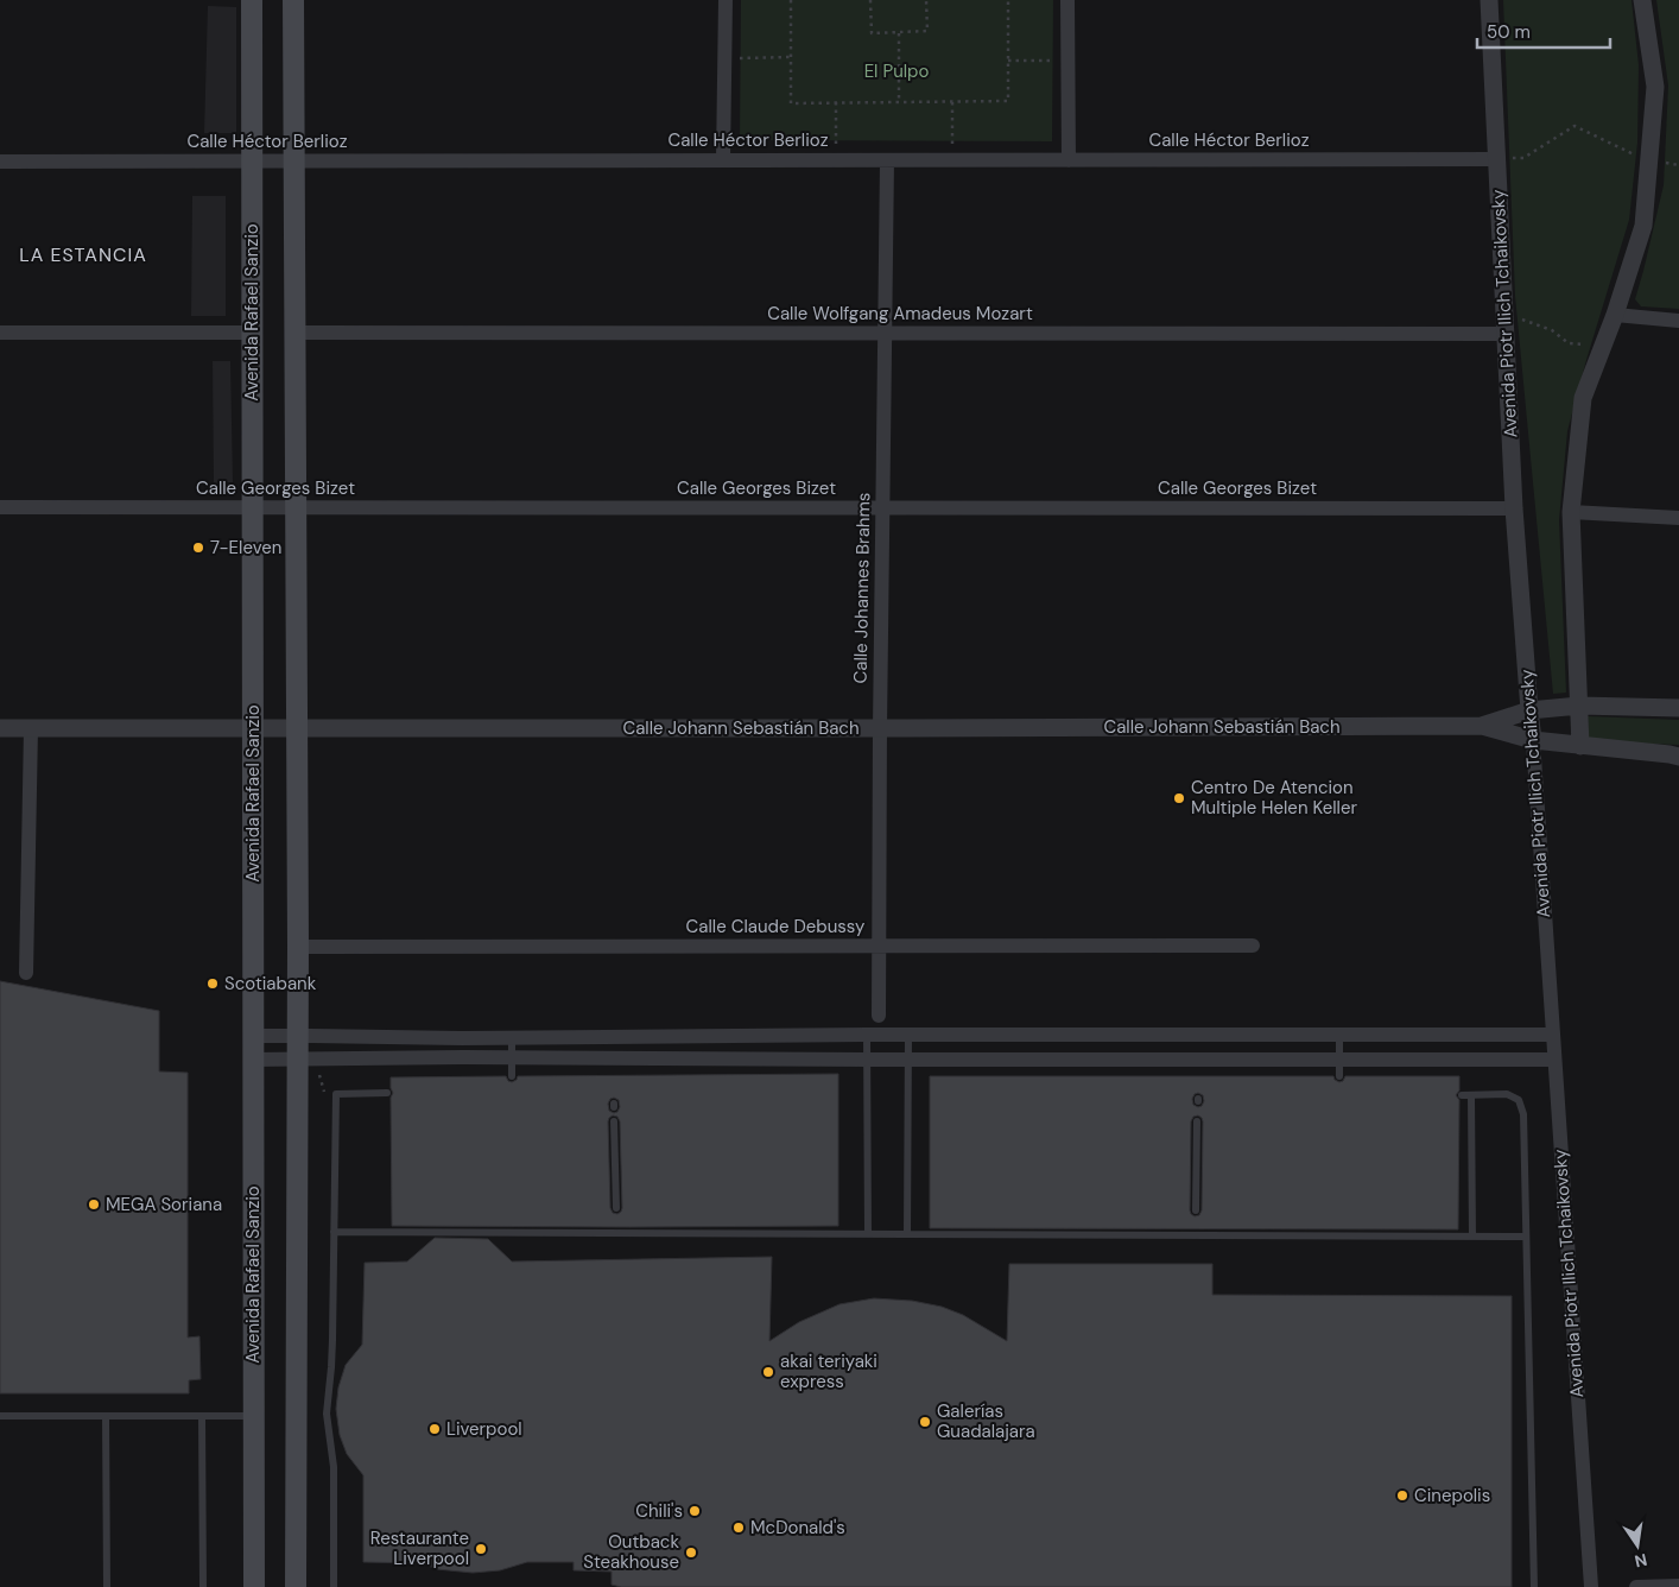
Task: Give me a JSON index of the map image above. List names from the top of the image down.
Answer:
{
  "streets": {
    "main road": ["Avenida Rafael Sanzio"],
    "street": [
      "Calle Héctor Berlioz",
      "Calle Wolfgang Amadeus Mozart",
      "Avenida Piotr Ilich Tchaikovsky",
      "Calle Georges Bizet",
      "Calle Johannes Brahms",
      "Calle Johann Sebastián Bach",
      "Calle Claude Debussy"
    ]
  },
  "crossings": [
    ["Calle Héctor Berlioz", "Avenida Rafael Sanzio"],
    ["Calle Héctor Berlioz", "Avenida Piotr Ilich Tchaikovsky"],
    ["Calle Héctor Berlioz", "Calle Johannes Brahms"],
    ["Avenida Rafael Sanzio", "Calle Georges Bizet"],
    ["Avenida Rafael Sanzio", "Calle Johann Sebastián Bach"],
    ["Calle Wolfgang Amadeus Mozart", "Avenida Piotr Ilich Tchaikovsky"],
    ["Calle Wolfgang Amadeus Mozart", "Calle Johannes Brahms"],
    ["Avenida Piotr Ilich Tchaikovsky", "Calle Georges Bizet"],
    ["Avenida Piotr Ilich Tchaikovsky", "Calle Johann Sebastián Bach"],
    ["Calle Georges Bizet", "Calle Johannes Brahms"],
    ["Calle Johannes Brahms", "Calle Johann Sebastián Bach"],
    ["Calle Johannes Brahms", "Calle Claude Debussy"]
  ],
  "districts": ["LA ESTANCIA"],
  "parks": ["El Pulpo"],
  "places": [
    "7-Eleven",
    "Centro De Atencion Multiple Helen Keller",
    "Scotiabank",
    "MEGA Soriana",
    "akai teriyaki express",
    "Galerías Guadalajara",
    "Liverpool",
    "Cinepolis",
    "Chili's",
    "McDonald's",
    "Restaurante Liverpool",
    "Outback Steakhouse"
  ],
  "scale_bar": "50 m",
  "north": "bottom"
}
